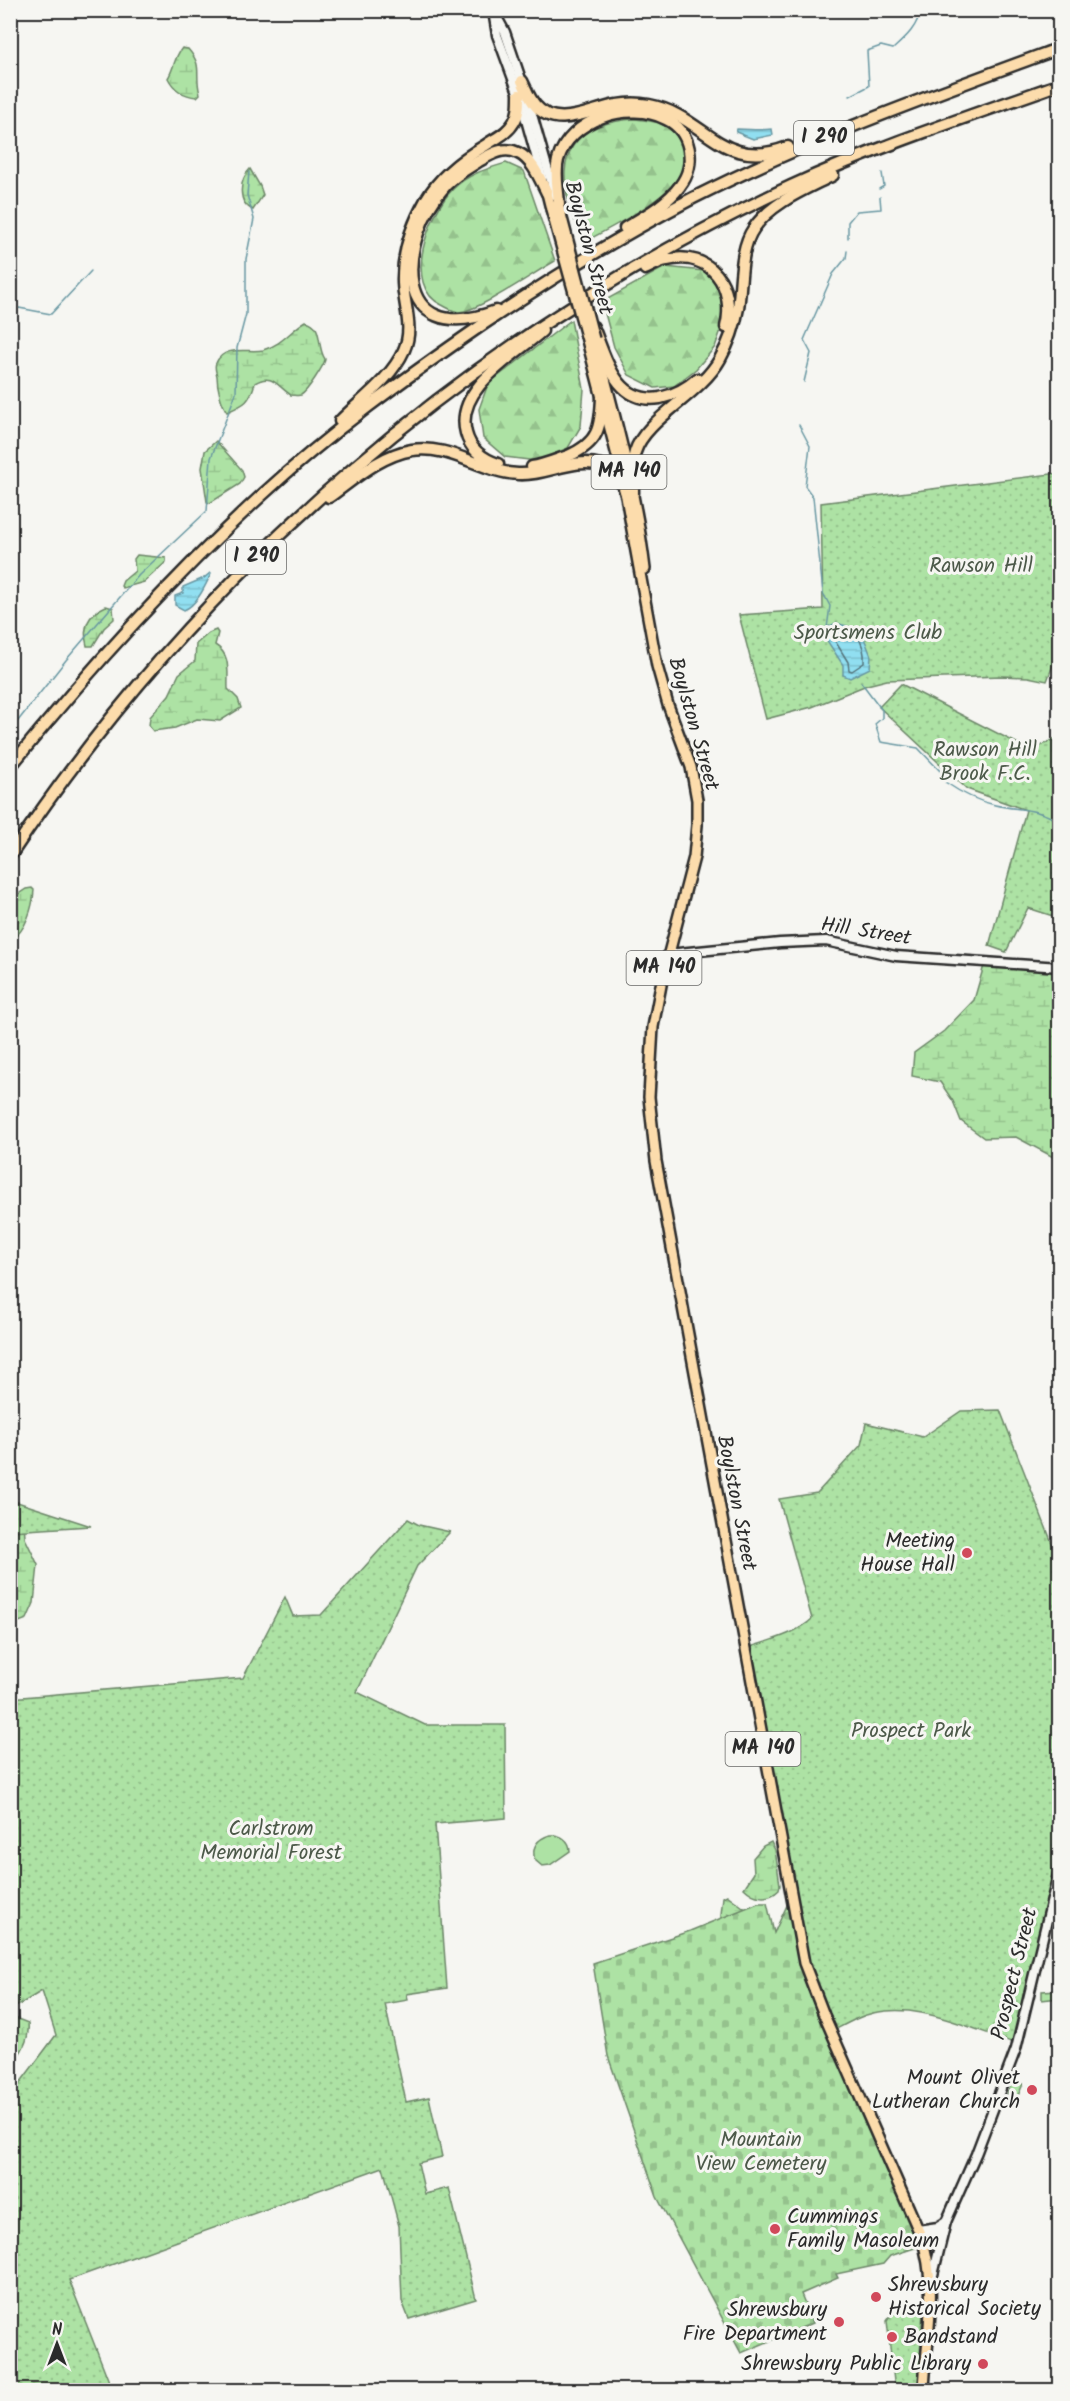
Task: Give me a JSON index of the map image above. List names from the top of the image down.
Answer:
{
  "streets": {
    "highway": ["I 290"],
    "main road": ["Boylston Street", "MA 140"],
    "street": ["Hill Street", "Prospect Street"]
  },
  "crossings": [
    ["Boylston Street", "Hill Street"],
    ["Boylston Street", "Prospect Street"]
  ],
  "parks": [
    "Rawson Hill",
    "Sportsmens Club",
    "Rawson Hill Brook F.C.",
    "Prospect Park",
    "Carlstrom Memorial Forest",
    "Mountain View Cemetery"
  ],
  "places": [
    "Meeting House Hall",
    "Mount Olivet Lutheran Church",
    "Cummings Family Masoleum",
    "Shrewsbury Historical Society",
    "Shrewsbury Fire Department",
    "Bandstand",
    "Shrewsbury Public Library"
  ],
  "north": "top"
}
